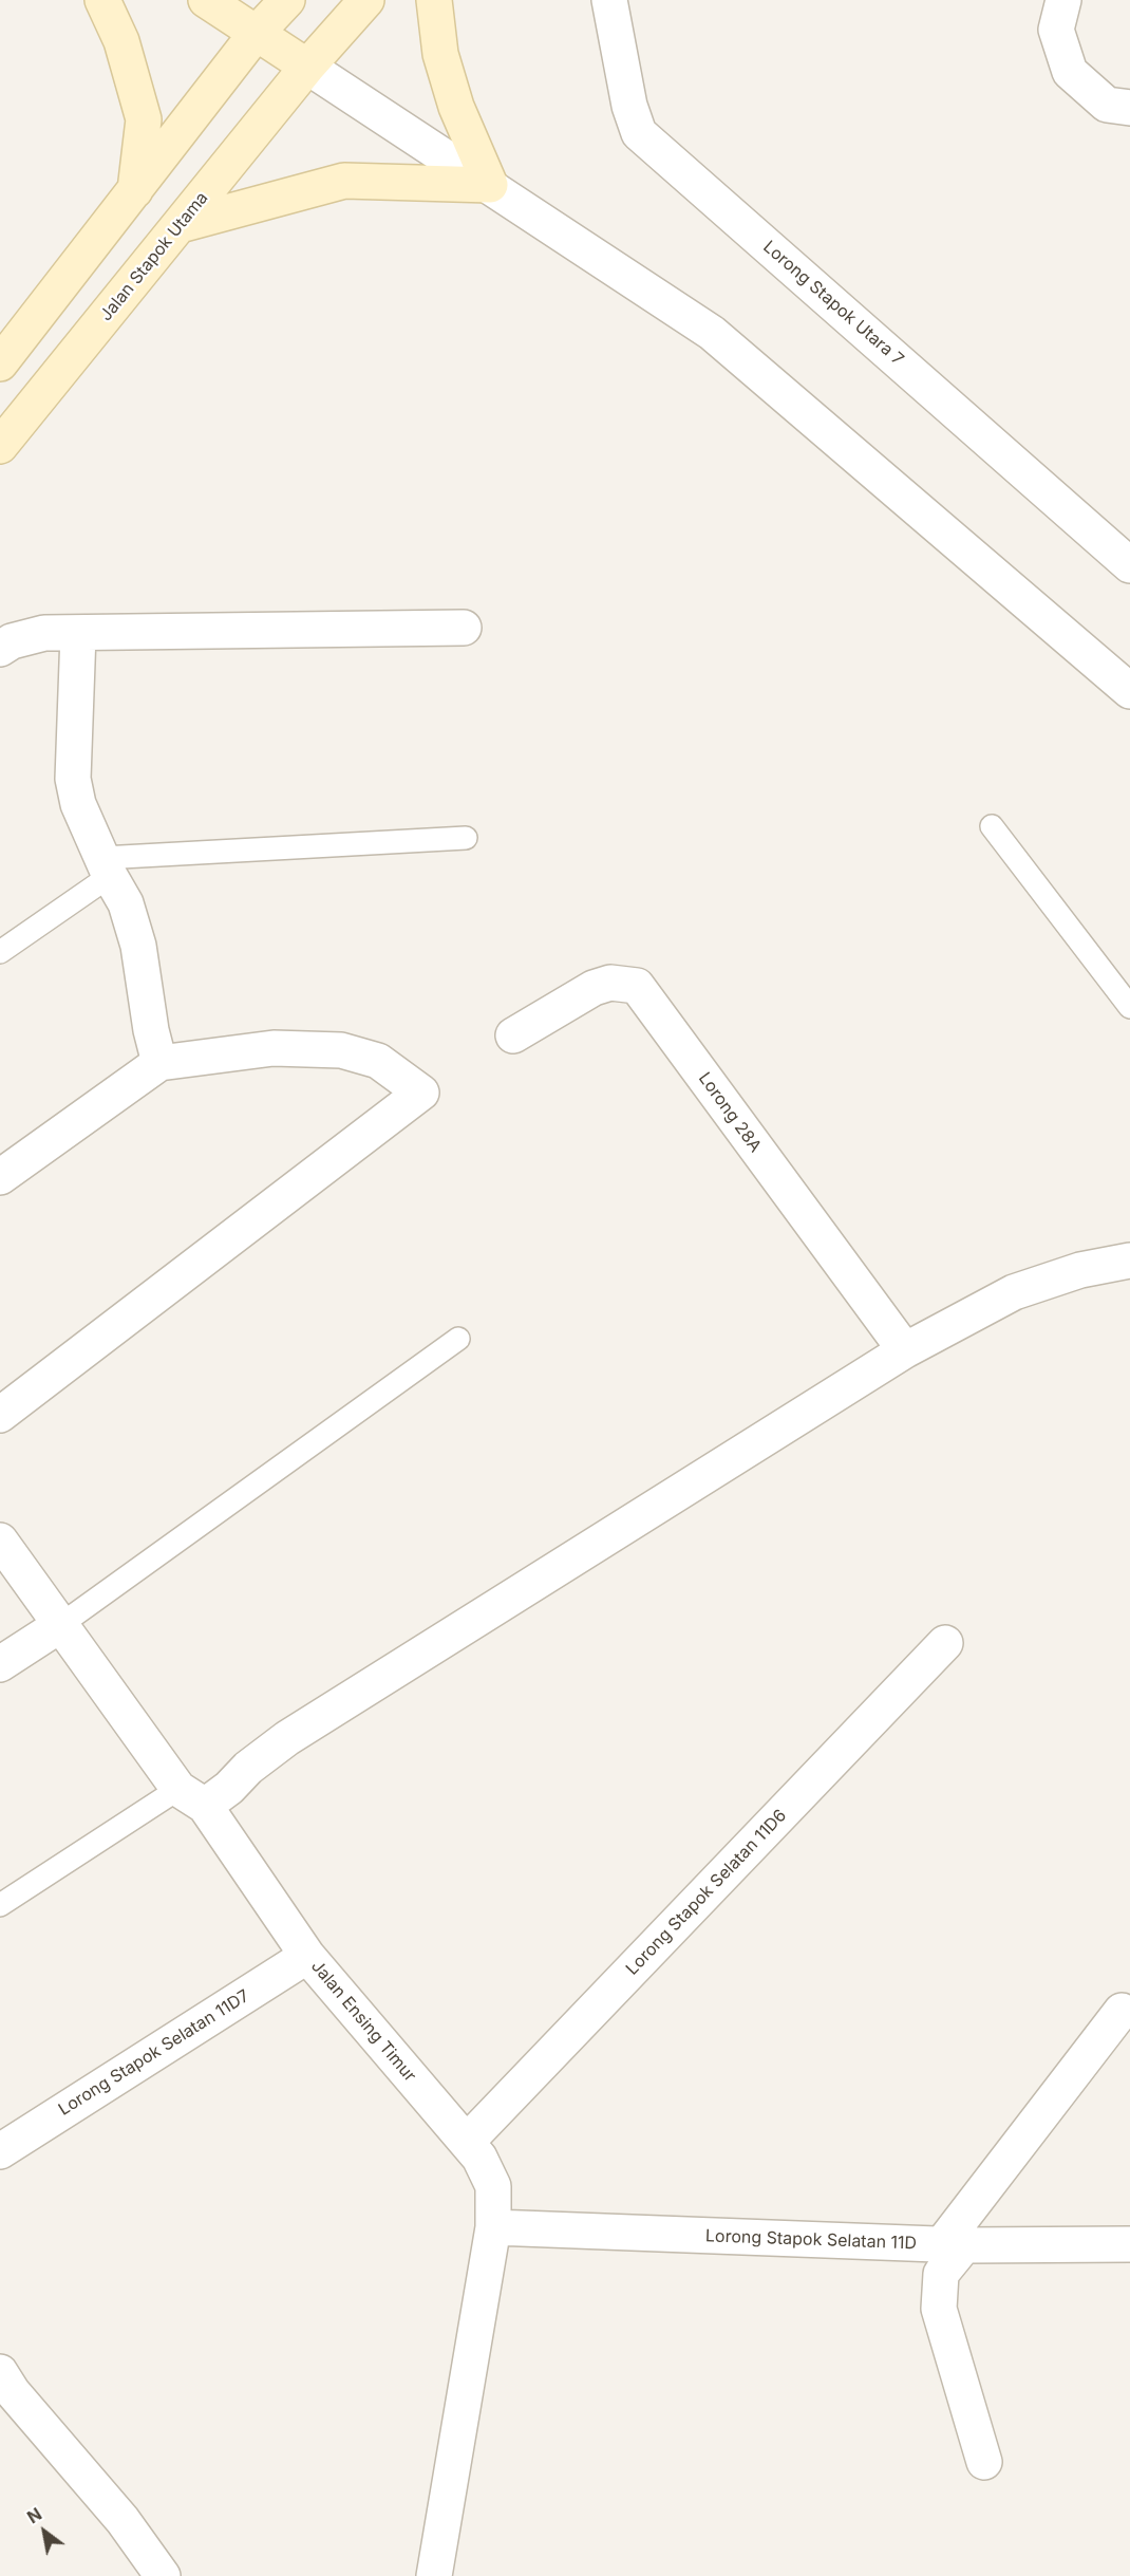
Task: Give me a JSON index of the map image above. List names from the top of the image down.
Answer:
{
  "streets": {
    "main road": ["Jalan Stapok Utama"],
    "street": [
      "Lorong Stapok Utara 7",
      "Lorong 28A",
      "Lorong Stapok Selatan 11D6",
      "Jalan Ensing Timur",
      "Lorong Stapok Selatan 11D7",
      "Lorong Stapok Selatan 11D"
    ]
  },
  "crossings": [
    ["Lorong Stapok Selatan 11D6", "Jalan Ensing Timur"],
    ["Jalan Ensing Timur", "Lorong Stapok Selatan 11D7"],
    ["Jalan Ensing Timur", "Lorong Stapok Selatan 11D"]
  ],
  "north": "top left"
}
